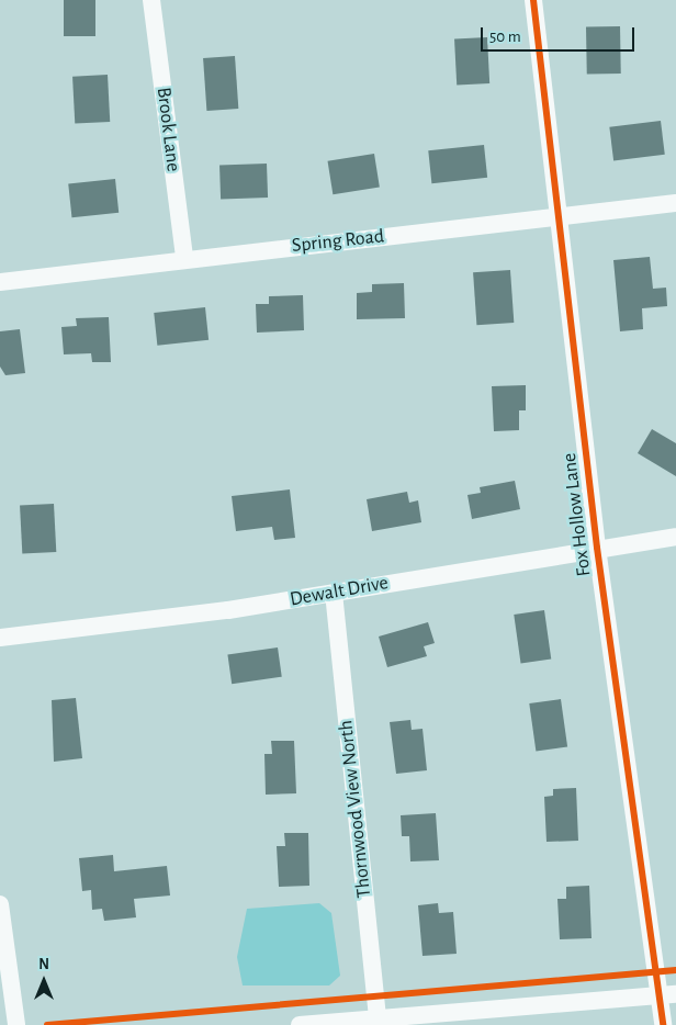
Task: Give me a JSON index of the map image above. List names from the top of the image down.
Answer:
{
  "streets": {
    "street": [
      "Brook Lane",
      "Spring Road",
      "Fox Hollow Lane",
      "Dewalt Drive",
      "Thornwood View North"
    ]
  },
  "crossings": [
    ["Brook Lane", "Spring Road"],
    ["Spring Road", "Fox Hollow Lane"],
    ["Fox Hollow Lane", "Dewalt Drive"],
    ["Dewalt Drive", "Thornwood View North"]
  ],
  "scale_bar": "50 m",
  "north": "top"
}
